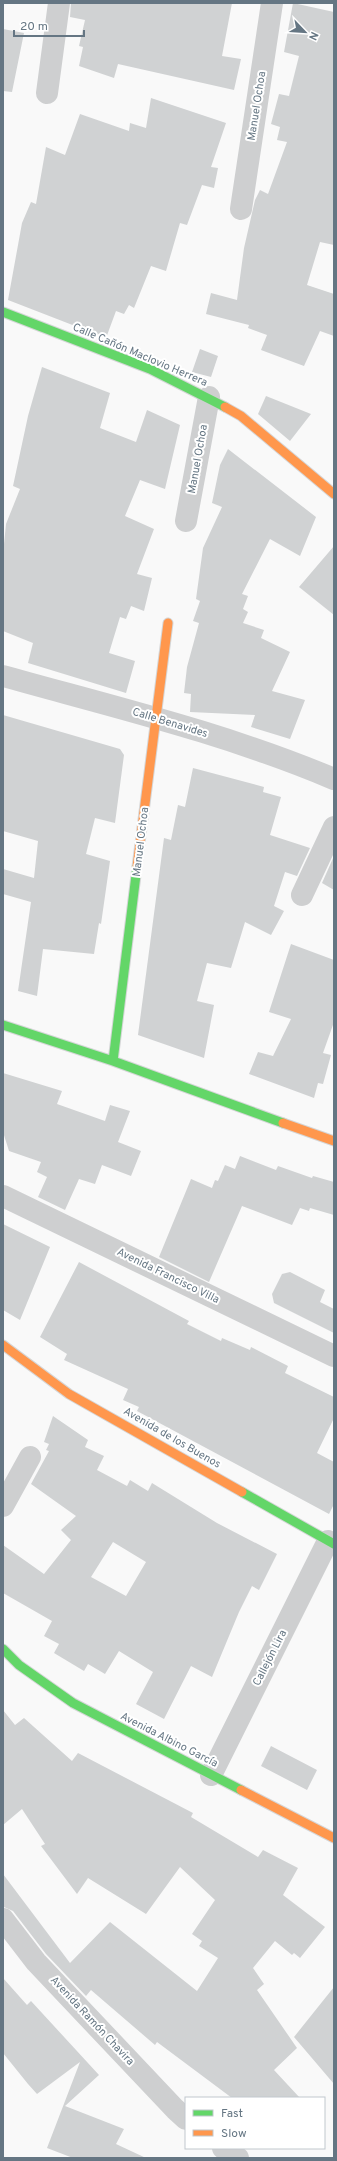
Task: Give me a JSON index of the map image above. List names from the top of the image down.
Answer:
{
  "streets": {
    "street": [
      "Manuel Ochoa",
      "Calle Cañón Maclovio Herrera",
      "Calle Benavides",
      "Avenida Francisco Villa",
      "Avenida de los Buenos",
      "Callejón Lira",
      "Avenida Albino García",
      "Avenida Ramón Chavira"
    ]
  },
  "crossings": [
    ["Manuel Ochoa", "Calle Cañón Maclovio Herrera"],
    ["Manuel Ochoa", "Calle Benavides"],
    ["Avenida de los Buenos", "Callejón Lira"],
    ["Callejón Lira", "Avenida Albino García"]
  ],
  "legend": ["Fast", "Slow"],
  "scale_bar": "20 m",
  "north": "bottom right"
}
